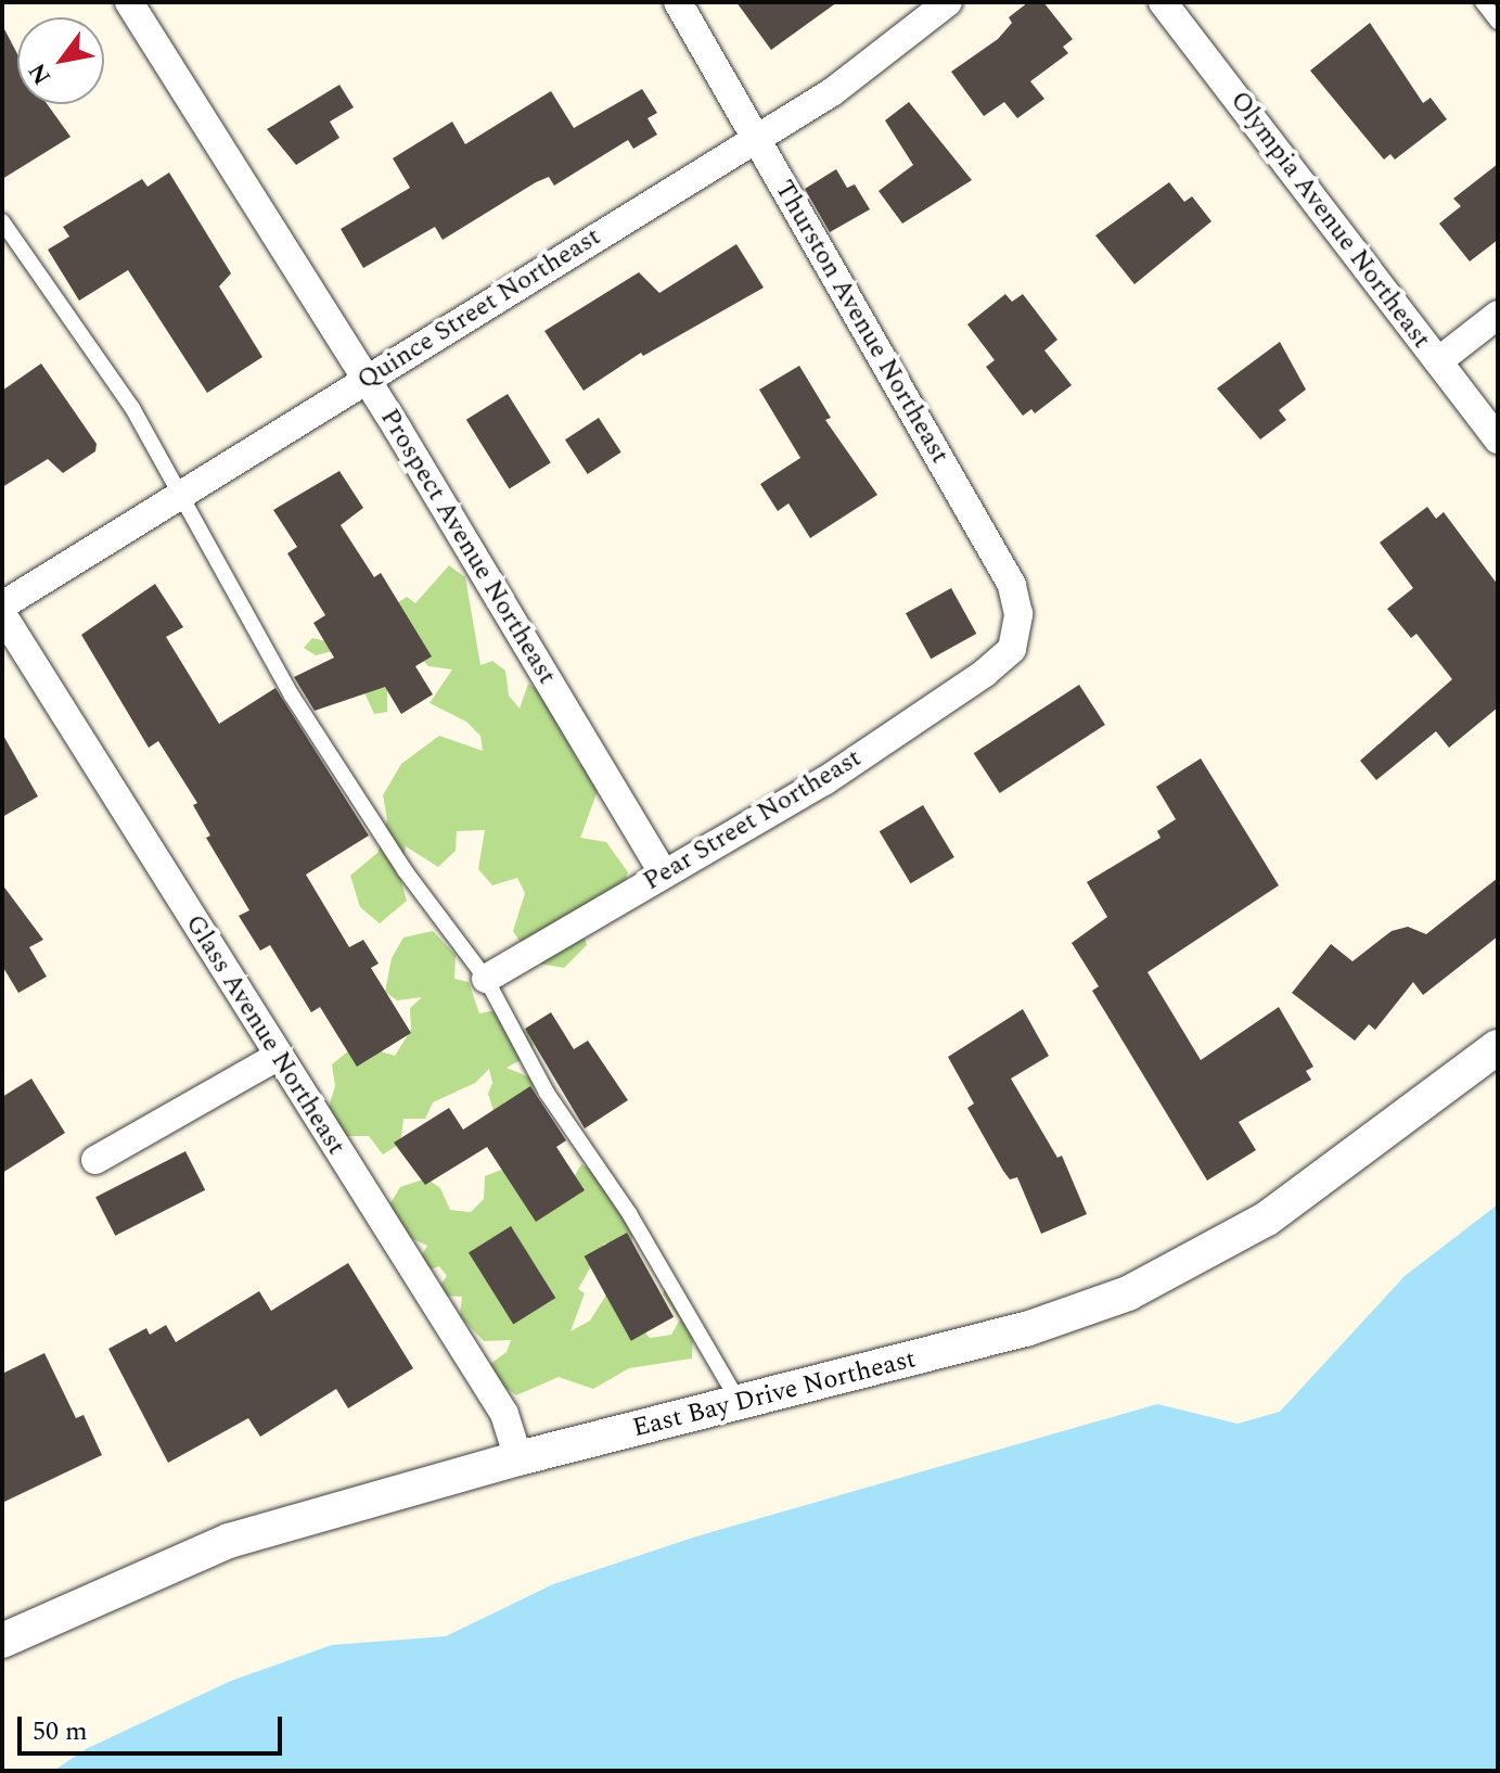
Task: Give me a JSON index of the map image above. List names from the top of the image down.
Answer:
{
  "streets": {
    "street": [
      "Olympia Avenue Northeast",
      "Quince Street Northeast",
      "Thurston Avenue Northeast",
      "Prospect Avenue Northeast",
      "Pear Street Northeast",
      "Glass Avenue Northeast",
      "East Bay Drive Northeast"
    ]
  },
  "crossings": [
    ["Quince Street Northeast", "Thurston Avenue Northeast"],
    ["Quince Street Northeast", "Prospect Avenue Northeast"],
    ["Thurston Avenue Northeast", "Pear Street Northeast"],
    ["Prospect Avenue Northeast", "Pear Street Northeast"],
    ["Glass Avenue Northeast", "East Bay Drive Northeast"]
  ],
  "scale_bar": "50 m",
  "north": "bottom left"
}
